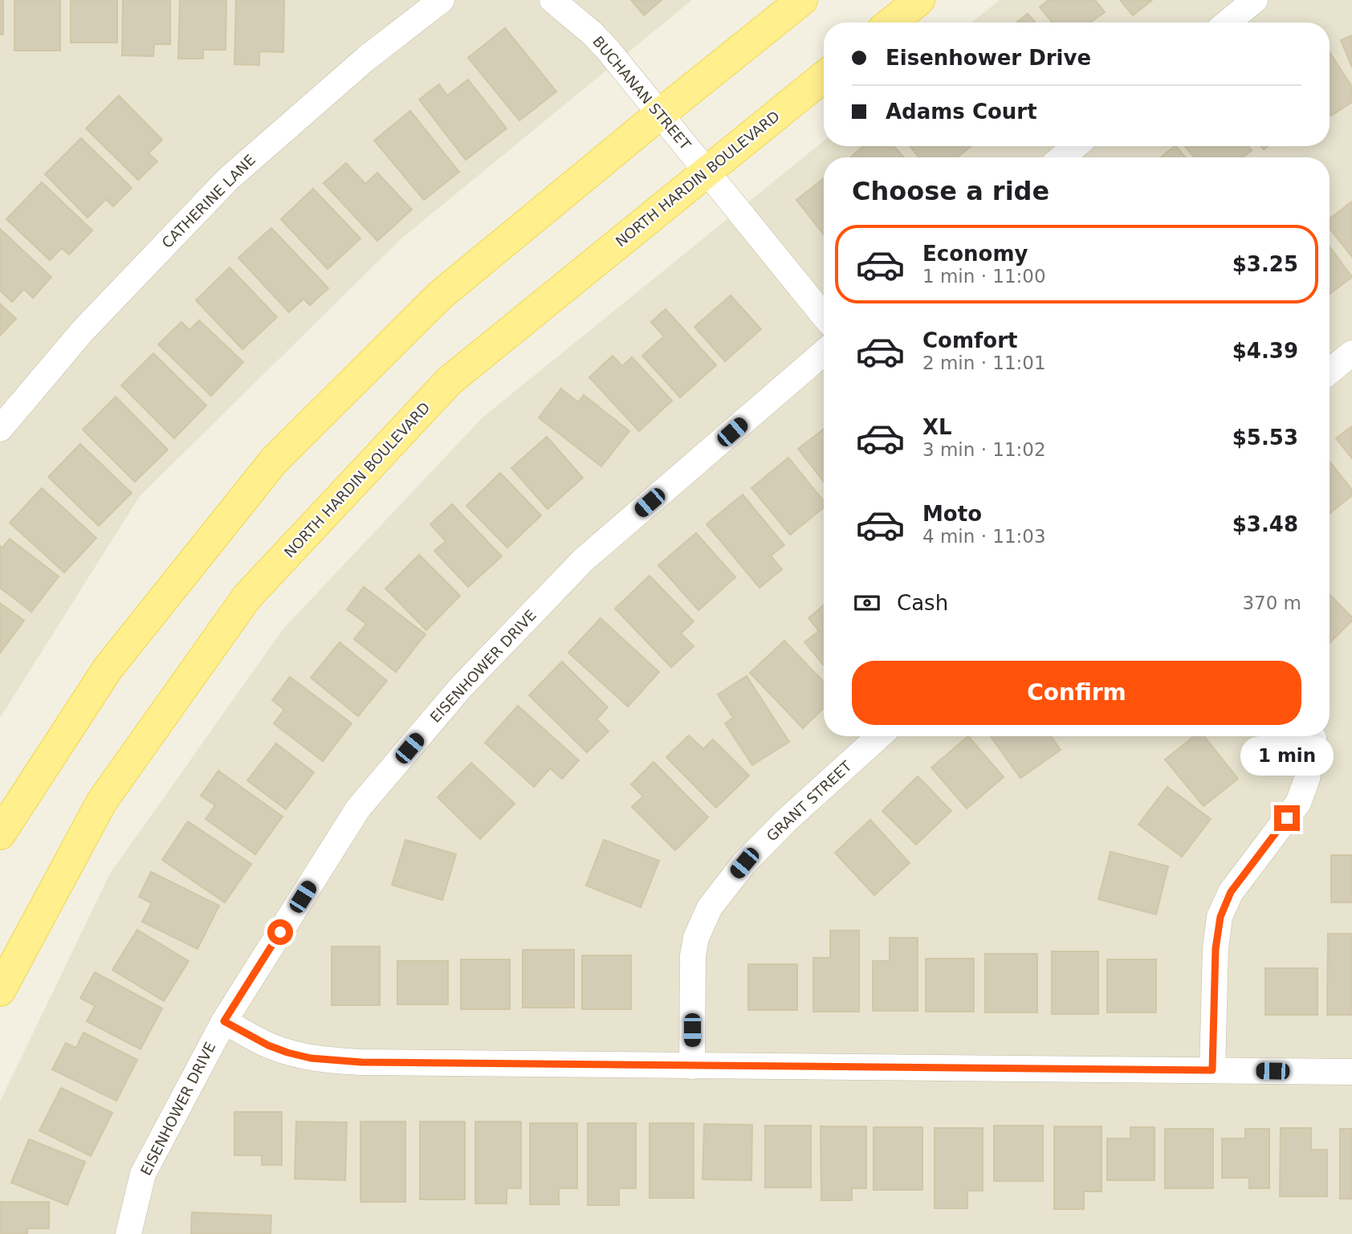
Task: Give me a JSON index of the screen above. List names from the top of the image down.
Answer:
{
  "streets": {
    "main road": ["NORTH HARDIN BOULEVARD"],
    "street": [
      "BUCHANAN STREET",
      "CATHERINE LANE",
      "EISENHOWER DRIVE",
      "GRANT STREET"
    ]
  },
  "crossings": [
    ["BUCHANAN STREET", "NORTH HARDIN BOULEVARD"]
  ],
  "page": {
    "banner": ["Eisenhower Drive", "Adams Court"],
    "heading": "Choose a ride",
    "list": [
      {
        "name": "Economy",
        "note": "1 min · 11:00",
        "value": "$3.25"
      },
      {
        "name": "Comfort",
        "note": "2 min · 11:01",
        "value": "$4.39"
      },
      {
        "name": "XL",
        "note": "3 min · 11:02",
        "value": "$5.53"
      },
      {
        "name": "Moto",
        "note": "4 min · 11:03",
        "value": "$3.48"
      }
    ],
    "pay": ["Cash", "370 m"],
    "buttons": "Confirm",
    "bubble": "1 min"
  }
}
